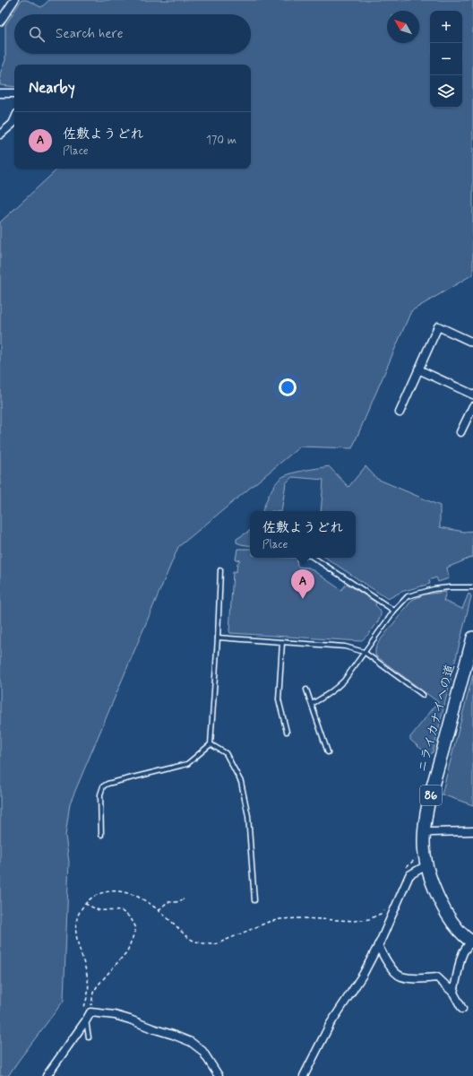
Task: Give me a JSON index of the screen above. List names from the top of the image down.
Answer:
{
  "streets": {
    "main road": ["ニライカナイへの道", "86"]
  },
  "north": "top left",
  "page": {
    "map_buttons": ["+", "−"],
    "search": "Search here",
    "heading": "Nearby",
    "list": [
      {
        "mark": "A",
        "name": "佐敷ようどれ",
        "note": "Place",
        "value": "170 m"
      }
    ],
    "popup": ["佐敷ようどれ", "Place"],
    "pins": "A"
  }
}
